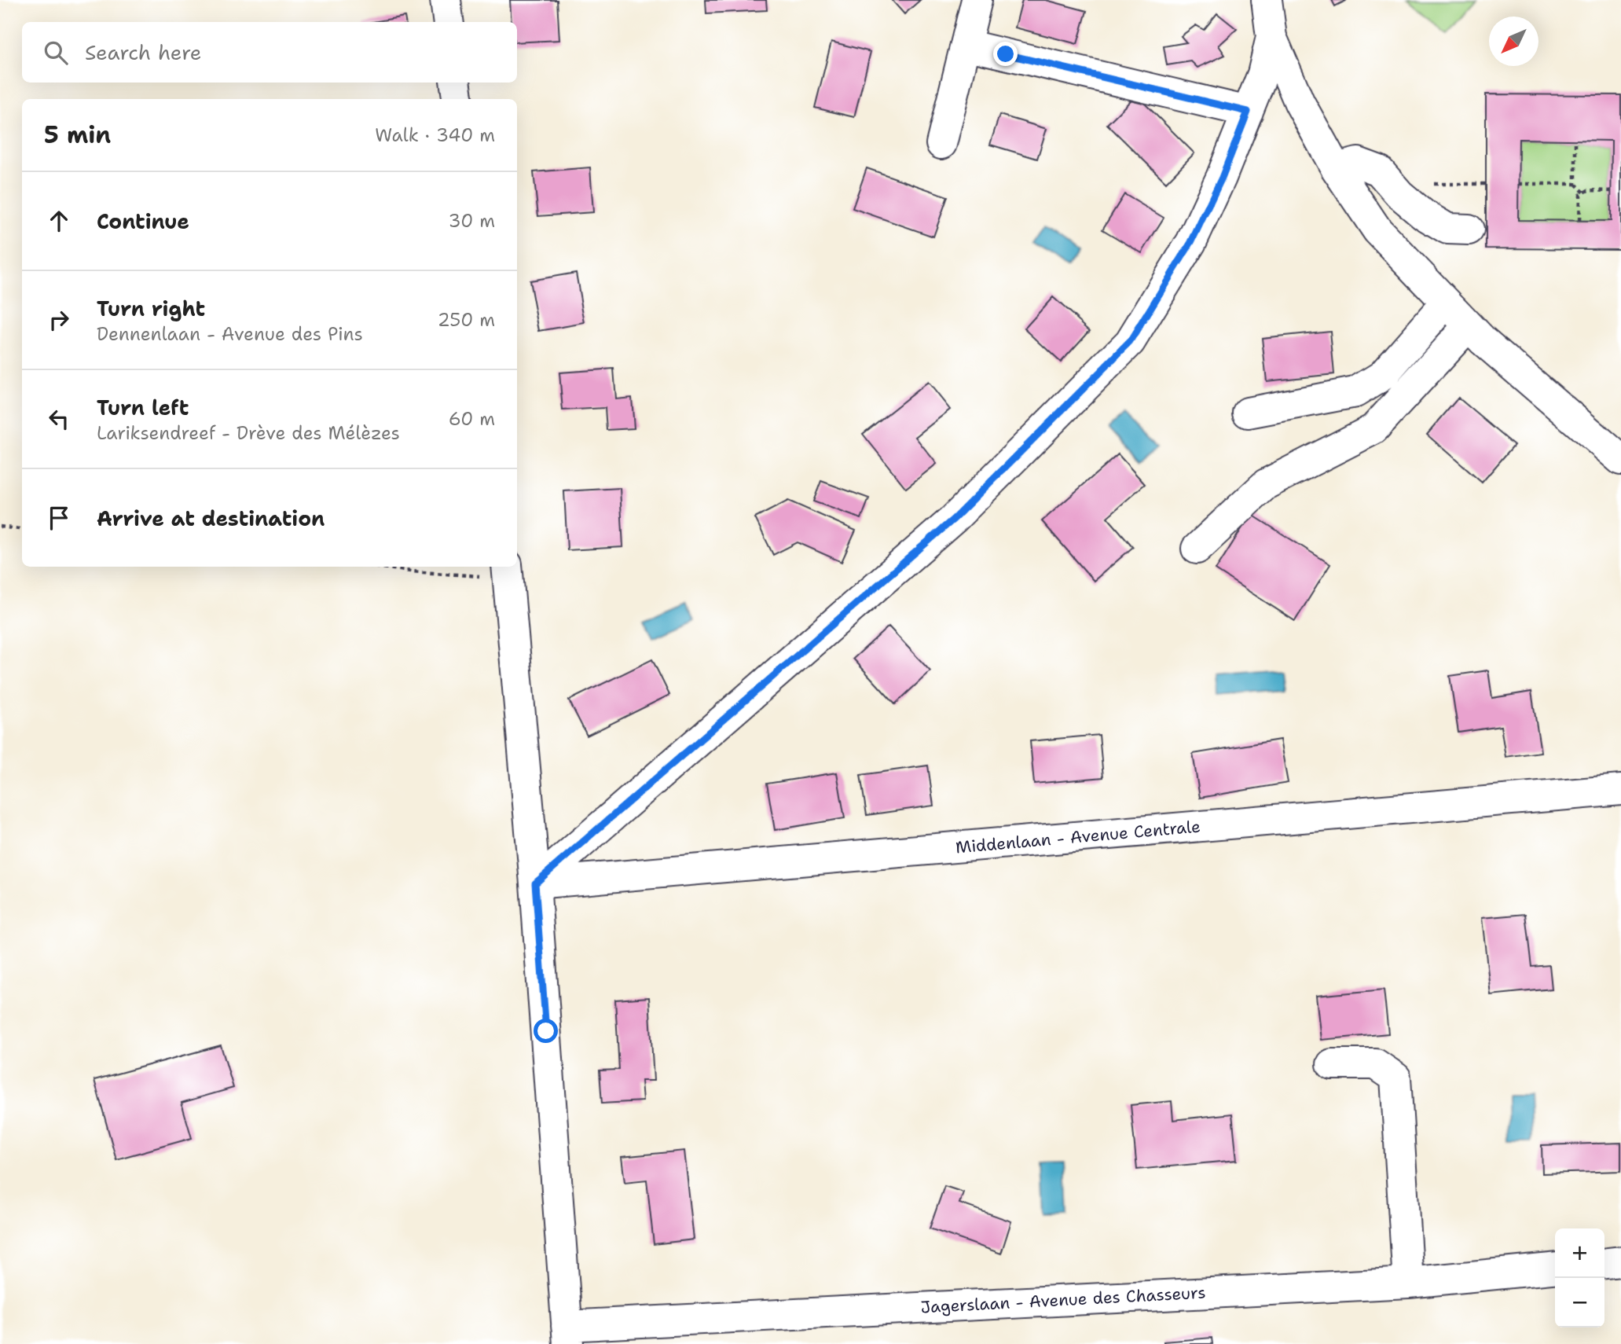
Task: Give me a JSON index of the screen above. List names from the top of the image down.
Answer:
{
  "streets": {
    "street": ["Middenlaan - Avenue Centrale", "Jagerslaan - Avenue des Chasseurs"]
  },
  "north": "bottom left",
  "page": {
    "search": "Search here",
    "heading": ["5 min", "Walk · 340 m"],
    "list": [
      ["Continue", "30 m"],
      ["Turn right", "Dennenlaan - Avenue des Pins", "250 m"],
      ["Turn left", "Lariksendreef - Drève des Mélèzes", "60 m"],
      "Arrive at destination"
    ],
    "map_buttons": ["+", "−"]
  }
}
